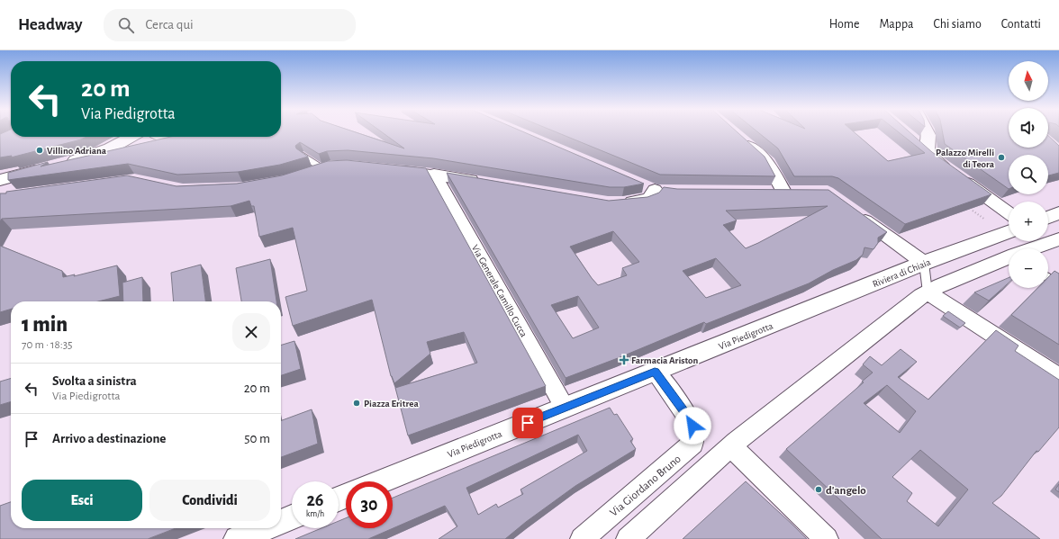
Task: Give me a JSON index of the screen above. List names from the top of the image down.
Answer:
{
  "streets": {
    "main road": ["Riviera di Chiaia", "Via Piedigrotta"],
    "street": ["Via Generale Camillo Cucca", "Via Giordano Bruno"]
  },
  "crossings": [
    ["Riviera di Chiaia", "Via Piedigrotta"],
    ["Via Generale Camillo Cucca", "Via Piedigrotta"],
    ["Via Piedigrotta", "Via Giordano Bruno"]
  ],
  "places": {
    "other": [
      "Villino Adriana",
      "Palazzo Mirelli di Teora",
      "Piazza Eritrea",
      "d'angelo"
    ],
    "health": ["Farmacia Ariston"]
  },
  "north": "top",
  "page": {
    "header": "Headway",
    "search": "Cerca qui",
    "nav": [
      "Home",
      "Mappa",
      "Chi siamo",
      "Contatti"
    ],
    "map_buttons": ["+", "−"],
    "turn": ["20 m", "Via Piedigrotta"],
    "heading": ["1 min", "70 m · 18:35"],
    "list": [
      {
        "name": "Svolta a sinistra",
        "note": "Via Piedigrotta",
        "value": "20 m"
      },
      {
        "name": "Arrivo a destinazione",
        "value": "50 m"
      }
    ],
    "buttons": ["Esci", "Condividi"],
    "speed": "26 km/h",
    "limit": "30"
  }
}
